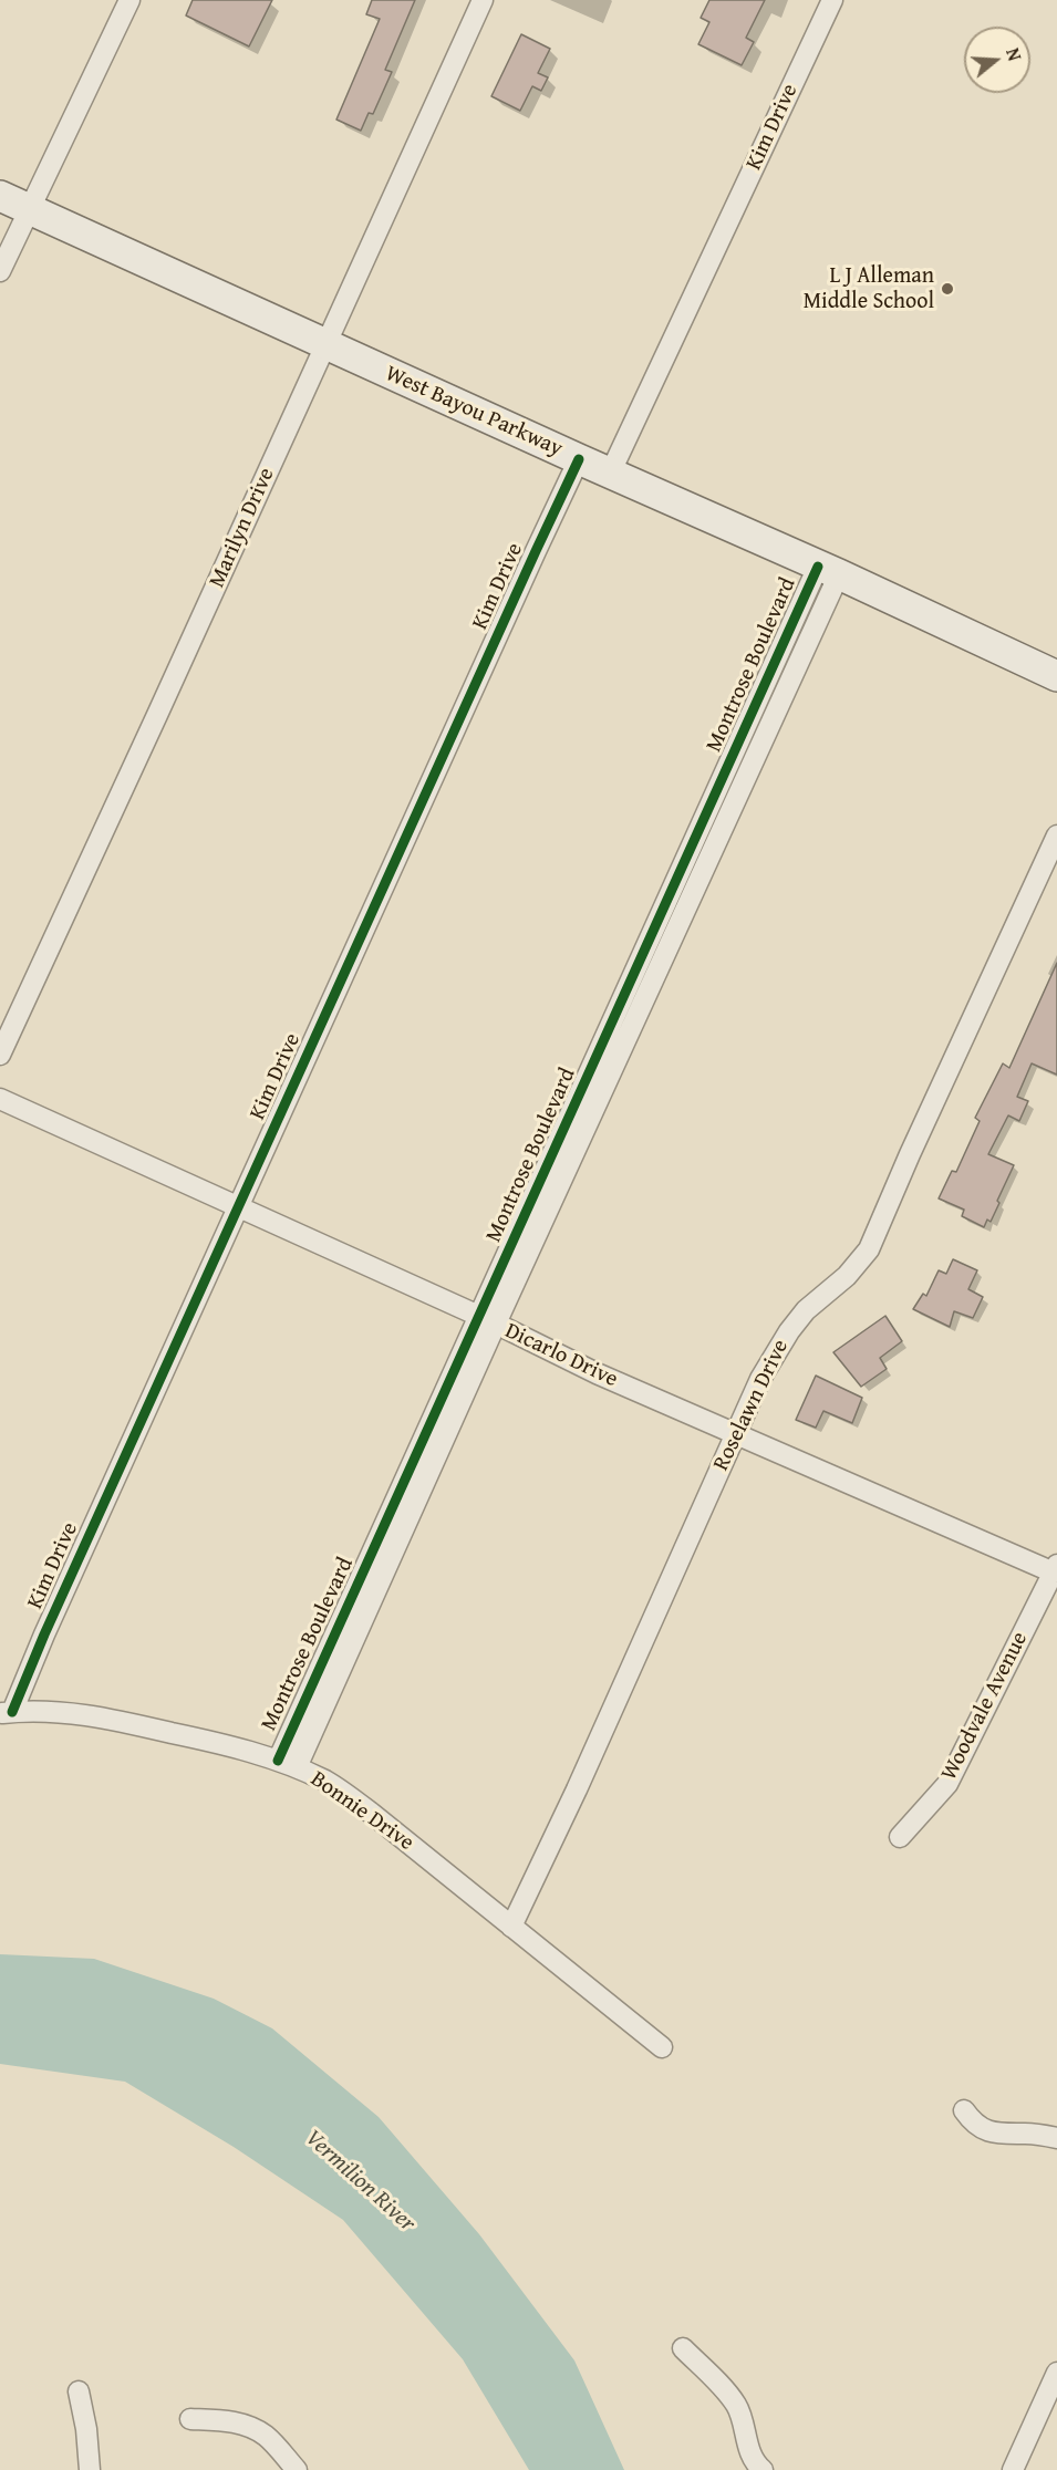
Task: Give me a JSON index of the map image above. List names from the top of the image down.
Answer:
{
  "streets": {
    "street": [
      "Kim Drive",
      "West Bayou Parkway",
      "Marilyn Drive",
      "Montrose Boulevard",
      "Dicarlo Drive",
      "Roselawn Drive",
      "Woodvale Avenue",
      "Bonnie Drive"
    ]
  },
  "crossings": [
    ["Kim Drive", "West Bayou Parkway"],
    ["Kim Drive", "Dicarlo Drive"],
    ["Kim Drive", "Bonnie Drive"],
    ["West Bayou Parkway", "Marilyn Drive"],
    ["West Bayou Parkway", "Montrose Boulevard"],
    ["Montrose Boulevard", "Dicarlo Drive"],
    ["Montrose Boulevard", "Bonnie Drive"],
    ["Dicarlo Drive", "Roselawn Drive"],
    ["Dicarlo Drive", "Woodvale Avenue"],
    ["Roselawn Drive", "Bonnie Drive"]
  ],
  "water": ["Vermilion River"],
  "places": ["L J Alleman Middle School"],
  "north": "right"
}
